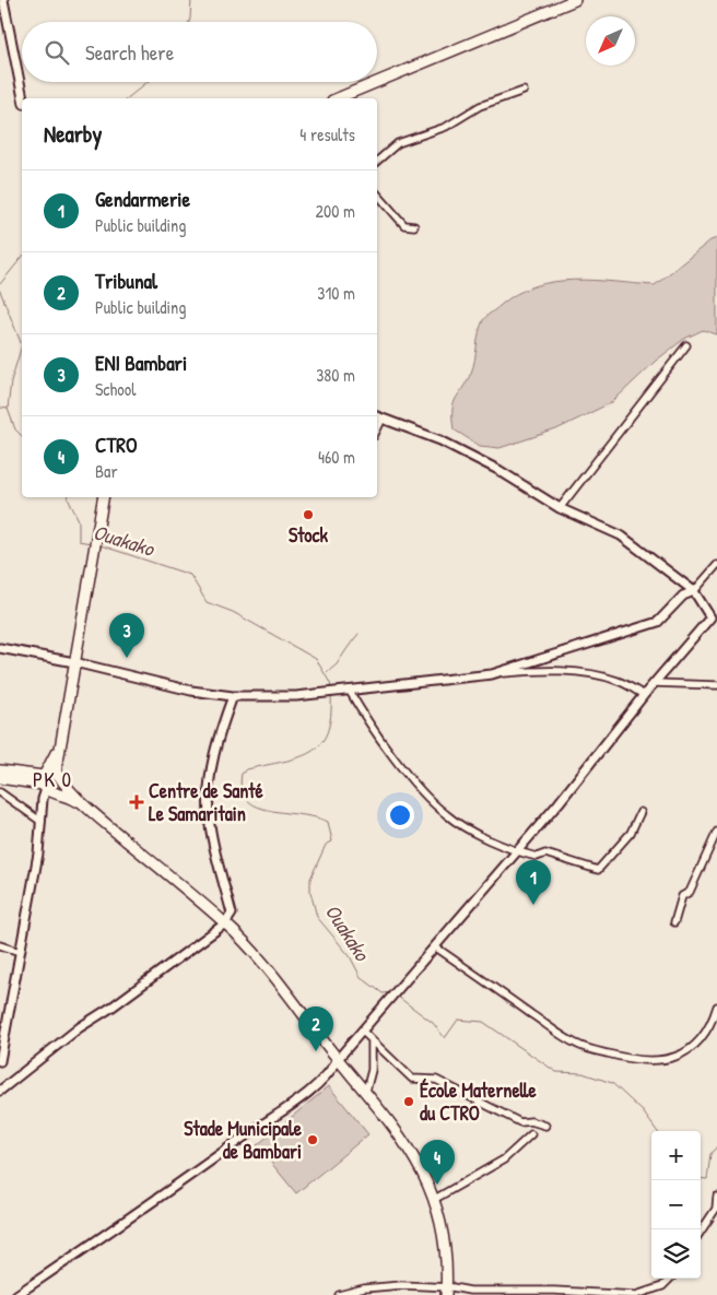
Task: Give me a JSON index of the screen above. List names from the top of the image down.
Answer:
{
  "districts": ["PK 0"],
  "water": ["Ouakako"],
  "places": {
    "other": ["Stock", "École Maternelle du CTRO", "Stade Municipale de Bambari"],
    "health": ["Centre de Santé Le Samaritain"]
  },
  "north": "bottom left",
  "page": {
    "search": "Search here",
    "heading": ["Nearby", "4 results"],
    "list": [
      {
        "mark": "1",
        "name": "Gendarmerie",
        "note": "Public building",
        "value": "200 m"
      },
      {
        "mark": "2",
        "name": "Tribunal",
        "note": "Public building",
        "value": "310 m"
      },
      {
        "mark": "3",
        "name": "ENI Bambari",
        "note": "School",
        "value": "380 m"
      },
      {
        "mark": "4",
        "name": "CTRO",
        "note": "Bar",
        "value": "460 m"
      }
    ],
    "pins": [
      "3",
      "1",
      "2",
      "4"
    ],
    "map_buttons": ["+", "−"]
  }
}
